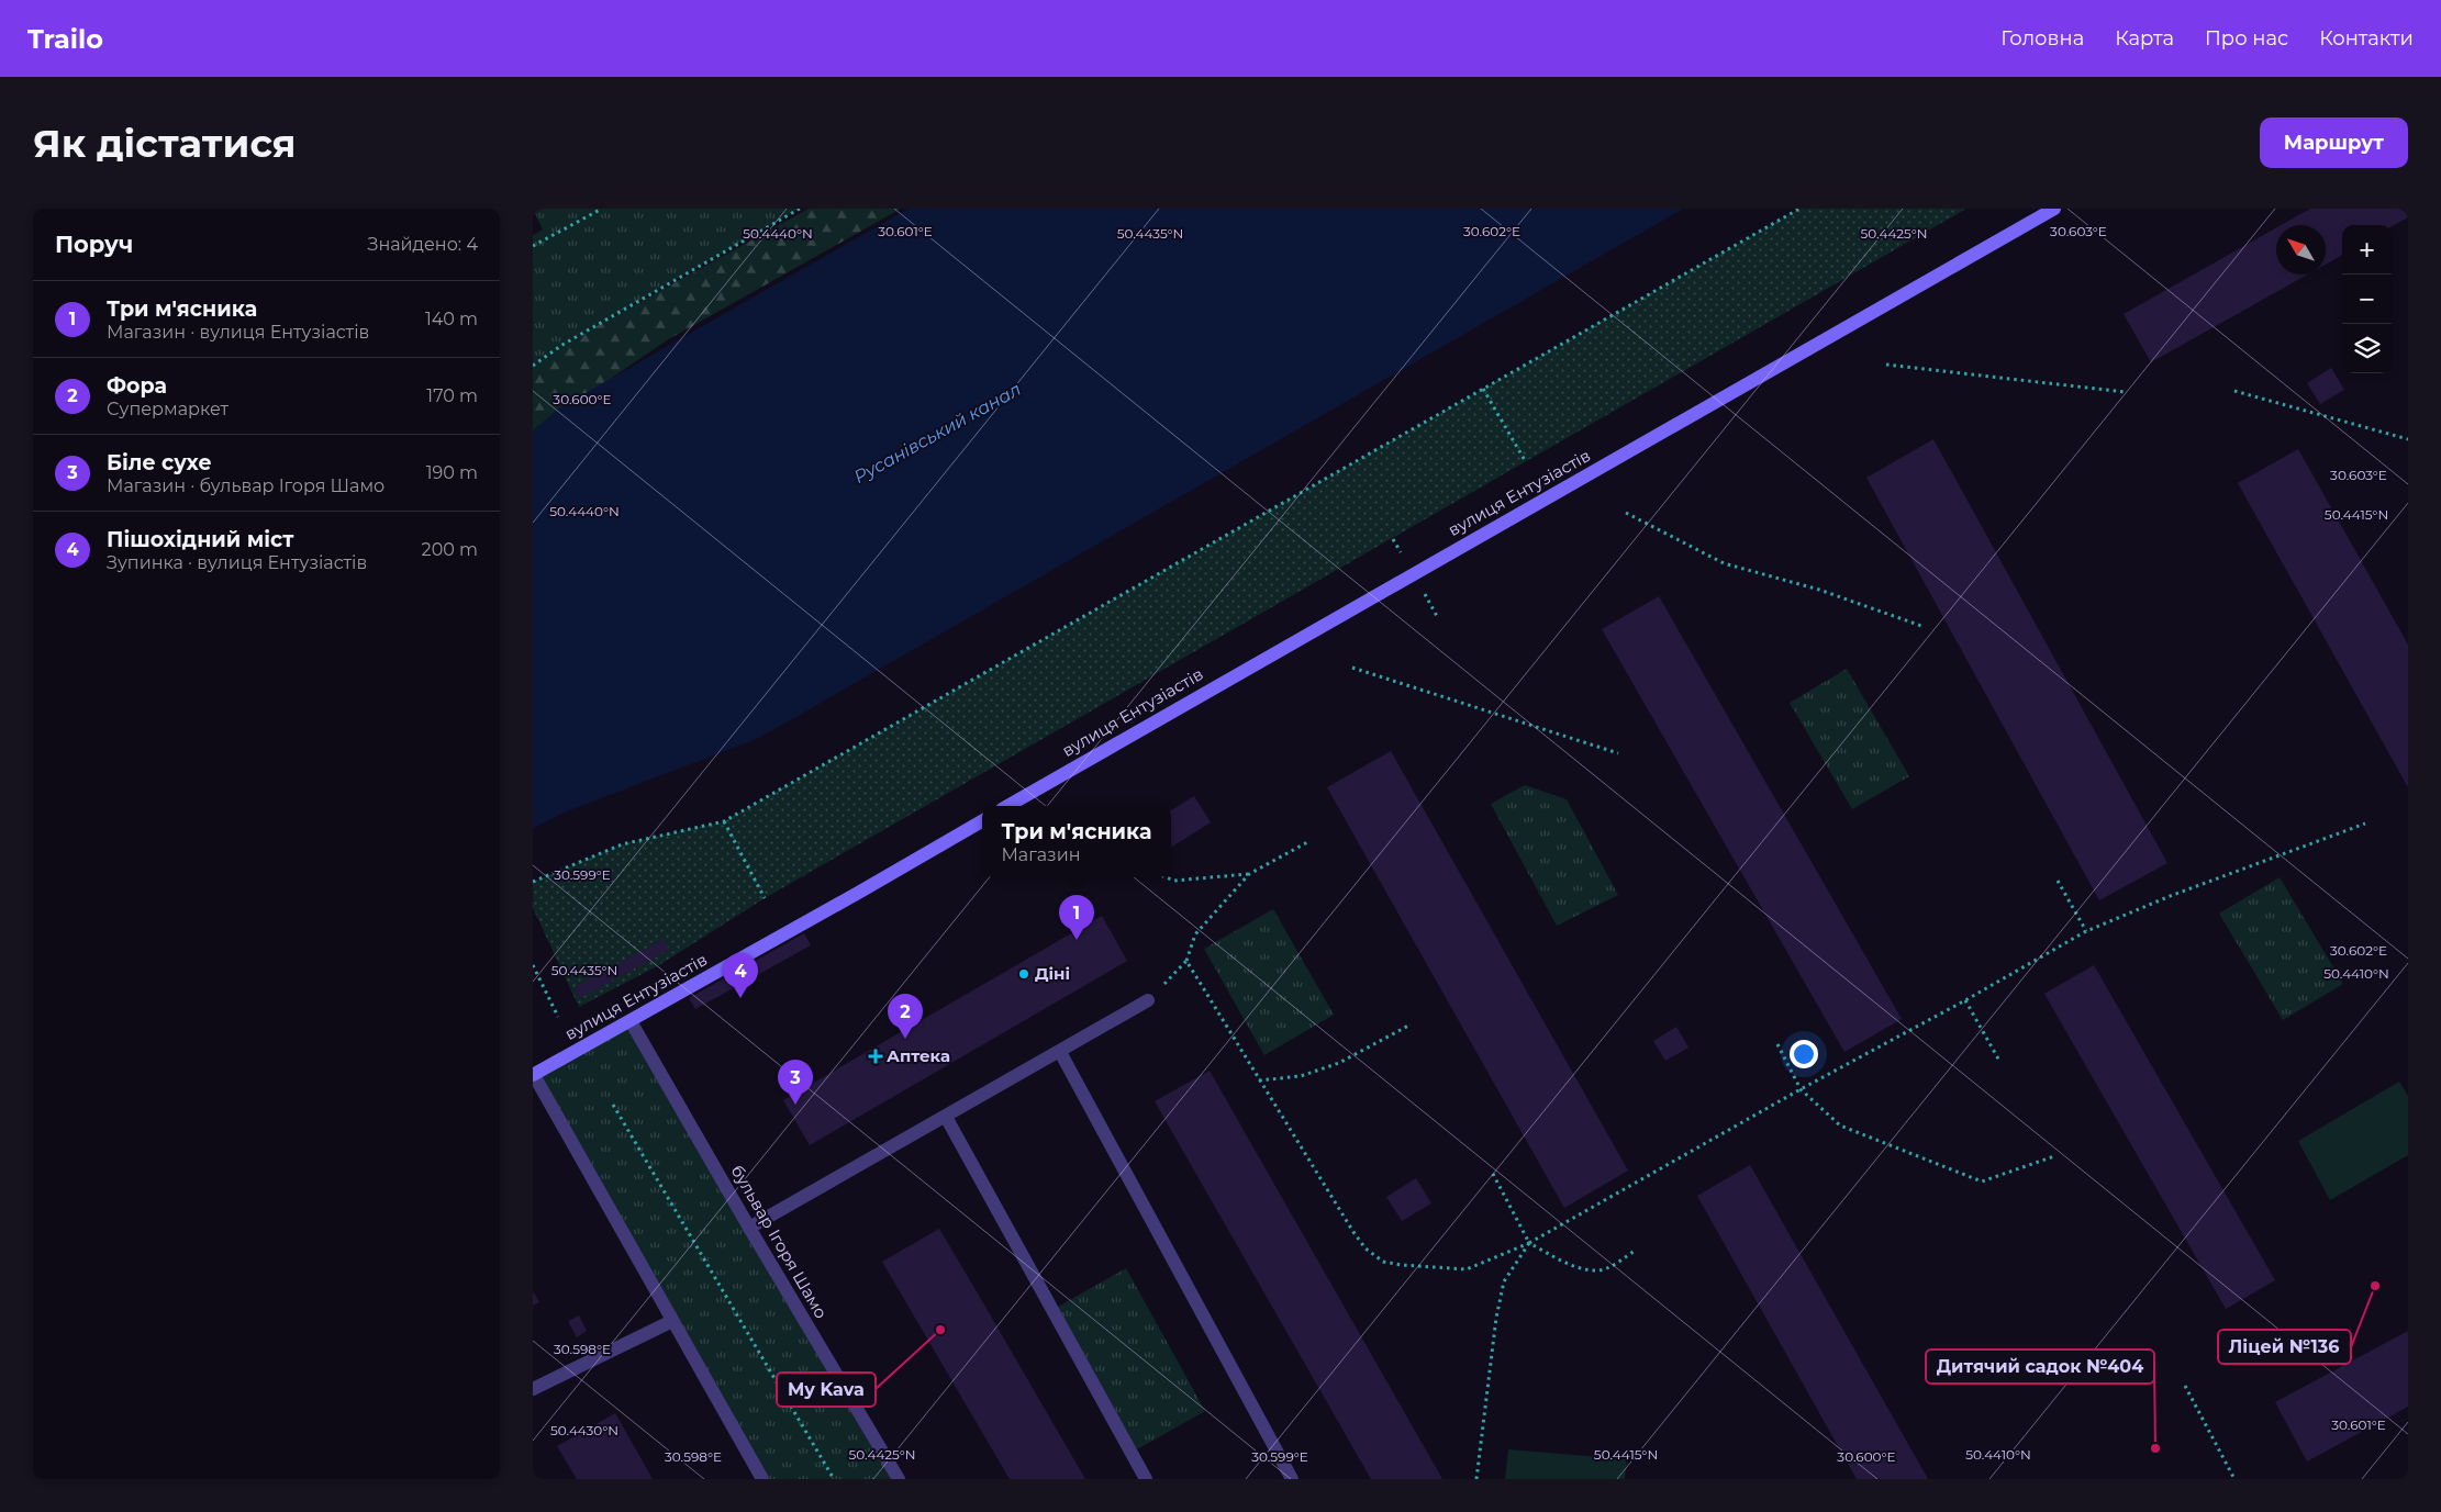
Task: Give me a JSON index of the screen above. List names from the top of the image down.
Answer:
{
  "streets": {
    "street": ["вулиця Ентузіастів", "бульвар Ігоря Шамо"]
  },
  "crossings": [
    ["вулиця Ентузіастів", "бульвар Ігоря Шамо"]
  ],
  "water": ["Русанівський канал"],
  "places": {
    "other": [
      "Діні",
      "Ліцей №136",
      "My Kava",
      "Дитячий садок №404"
    ],
    "health": ["Аптека"]
  },
  "north": "top left",
  "page": {
    "header": "Trailo",
    "nav": [
      "Головна",
      "Карта",
      "Про нас",
      "Контакти"
    ],
    "buttons": "Маршрут",
    "title": "Як дістатися",
    "heading": ["Поруч", "Знайдено: 4"],
    "map_buttons": ["+", "−"],
    "list": [
      {
        "mark": "1",
        "name": "Три м'ясника",
        "note": "Магазин · вулиця Ентузіастів",
        "value": "140 m"
      },
      {
        "mark": "2",
        "name": "Фора",
        "note": "Супермаркет",
        "value": "170 m"
      },
      {
        "mark": "3",
        "name": "Біле сухе",
        "note": "Магазин · бульвар Ігоря Шамо",
        "value": "190 m"
      },
      {
        "mark": "4",
        "name": "Пішохідний міст",
        "note": "Зупинка · вулиця Ентузіастів",
        "value": "200 m"
      }
    ],
    "popup": ["Три м'ясника", "Магазин"],
    "pins": [
      "1",
      "4",
      "2",
      "3"
    ]
  },
  "coordinates": [
    "30.601°E",
    "30.602°E",
    "30.603°E",
    "50.4440°N",
    "50.4435°N",
    "50.4425°N",
    "30.600°E",
    "50.4415°N",
    "30.599°E",
    "50.4410°N",
    "30.598°E",
    "50.4430°N"
  ]
}
